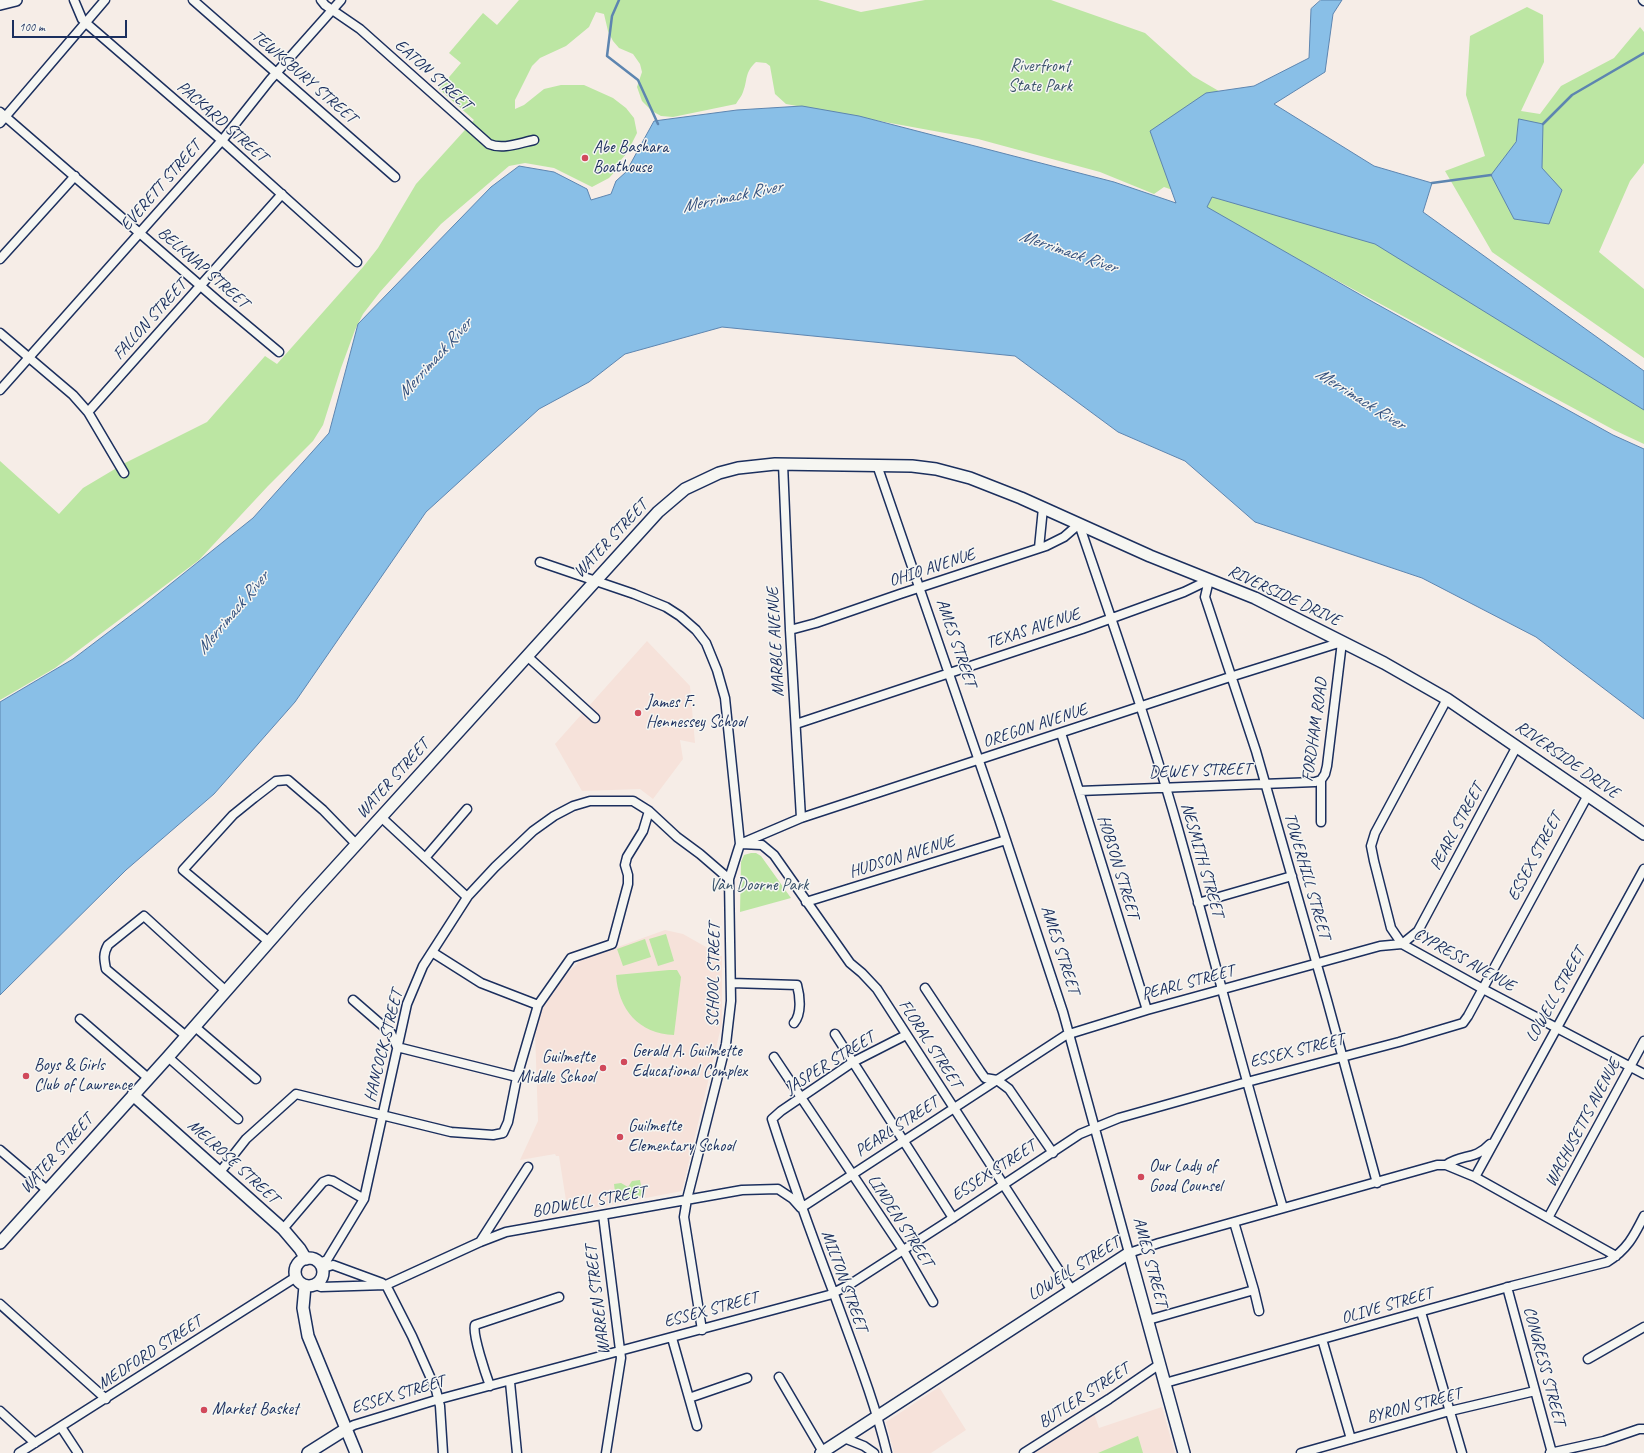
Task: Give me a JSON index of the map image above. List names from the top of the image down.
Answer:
{
  "streets": {
    "main road": [
      "WATER STREET",
      "RIVERSIDE DRIVE",
      "AMES STREET",
      "ESSEX STREET",
      "LOWELL STREET",
      "MELROSE STREET"
    ],
    "street": [
      "EATON STREET",
      "TEWKSBURY STREET",
      "PACKARD STREET",
      "EVERETT STREET",
      "BELKNAP STREET",
      "FALLON STREET",
      "OHIO AVENUE",
      "TEXAS AVENUE",
      "MARBLE AVENUE",
      "OREGON AVENUE",
      "FORDHAM ROAD",
      "DEWEY STREET",
      "PEARL STREET",
      "HUDSON AVENUE",
      "NESMITH STREET",
      "HOBSON STREET",
      "TOWERHILL STREET",
      "CYPRESS AVENUE",
      "SCHOOL STREET",
      "FLORAL STREET",
      "HANCOCK STREET",
      "JASPER STREET",
      "WACHUSETTS AVENUE",
      "BODWELL STREET",
      "LINDEN STREET",
      "MILTON STREET",
      "WARREN STREET",
      "OLIVE STREET",
      "MEDFORD STREET",
      "CONGRESS STREET",
      "BUTLER STREET",
      "BYRON STREET"
    ]
  },
  "crossings": [
    ["EATON STREET", "EVERETT STREET"],
    ["TEWKSBURY STREET", "EVERETT STREET"],
    ["PACKARD STREET", "EVERETT STREET"],
    ["PACKARD STREET", "FALLON STREET"],
    ["EVERETT STREET", "BELKNAP STREET"],
    ["BELKNAP STREET", "FALLON STREET"],
    ["WATER STREET", "RIVERSIDE DRIVE"],
    ["WATER STREET", "MARBLE AVENUE"],
    ["WATER STREET", "AMES STREET"],
    ["WATER STREET", "MELROSE STREET"],
    ["OHIO AVENUE", "RIVERSIDE DRIVE"],
    ["OHIO AVENUE", "MARBLE AVENUE"],
    ["OHIO AVENUE", "AMES STREET"],
    ["OHIO AVENUE", "NESMITH STREET"],
    ["RIVERSIDE DRIVE", "TEXAS AVENUE"],
    ["RIVERSIDE DRIVE", "AMES STREET"],
    ["RIVERSIDE DRIVE", "OREGON AVENUE"],
    ["RIVERSIDE DRIVE", "FORDHAM ROAD"],
    ["RIVERSIDE DRIVE", "PEARL STREET"],
    ["RIVERSIDE DRIVE", "ESSEX STREET"],
    ["RIVERSIDE DRIVE", "NESMITH STREET"],
    ["RIVERSIDE DRIVE", "TOWERHILL STREET"],
    ["RIVERSIDE DRIVE", "CYPRESS AVENUE"],
    ["TEXAS AVENUE", "MARBLE AVENUE"],
    ["TEXAS AVENUE", "AMES STREET"],
    ["TEXAS AVENUE", "NESMITH STREET"],
    ["TEXAS AVENUE", "TOWERHILL STREET"],
    ["MARBLE AVENUE", "OREGON AVENUE"],
    ["AMES STREET", "OREGON AVENUE"],
    ["AMES STREET", "PEARL STREET"],
    ["AMES STREET", "HUDSON AVENUE"],
    ["AMES STREET", "ESSEX STREET"],
    ["AMES STREET", "LOWELL STREET"],
    ["AMES STREET", "OLIVE STREET"],
    ["AMES STREET", "BUTLER STREET"],
    ["OREGON AVENUE", "FORDHAM ROAD"],
    ["OREGON AVENUE", "NESMITH STREET"],
    ["OREGON AVENUE", "HOBSON STREET"],
    ["OREGON AVENUE", "TOWERHILL STREET"],
    ["OREGON AVENUE", "SCHOOL STREET"],
    ["OREGON AVENUE", "FLORAL STREET"],
    ["FORDHAM ROAD", "DEWEY STREET"],
    ["DEWEY STREET", "NESMITH STREET"],
    ["DEWEY STREET", "HOBSON STREET"],
    ["DEWEY STREET", "TOWERHILL STREET"],
    ["PEARL STREET", "NESMITH STREET"],
    ["PEARL STREET", "HOBSON STREET"],
    ["PEARL STREET", "TOWERHILL STREET"],
    ["PEARL STREET", "CYPRESS AVENUE"],
    ["PEARL STREET", "FLORAL STREET"],
    ["PEARL STREET", "BODWELL STREET"],
    ["PEARL STREET", "LINDEN STREET"],
    ["PEARL STREET", "MILTON STREET"],
    ["HUDSON AVENUE", "FLORAL STREET"],
    ["ESSEX STREET", "NESMITH STREET"],
    ["ESSEX STREET", "TOWERHILL STREET"],
    ["ESSEX STREET", "CYPRESS AVENUE"],
    ["ESSEX STREET", "SCHOOL STREET"],
    ["ESSEX STREET", "FLORAL STREET"],
    ["ESSEX STREET", "LINDEN STREET"],
    ["ESSEX STREET", "MILTON STREET"],
    ["ESSEX STREET", "WARREN STREET"],
    ["NESMITH STREET", "LOWELL STREET"],
    ["TOWERHILL STREET", "LOWELL STREET"],
    ["CYPRESS AVENUE", "LOWELL STREET"],
    ["CYPRESS AVENUE", "WACHUSETTS AVENUE"],
    ["SCHOOL STREET", "FLORAL STREET"],
    ["SCHOOL STREET", "HANCOCK STREET"],
    ["SCHOOL STREET", "BODWELL STREET"],
    ["LOWELL STREET", "FLORAL STREET"],
    ["LOWELL STREET", "MILTON STREET"],
    ["FLORAL STREET", "JASPER STREET"],
    ["HANCOCK STREET", "MELROSE STREET"],
    ["HANCOCK STREET", "BODWELL STREET"],
    ["HANCOCK STREET", "MEDFORD STREET"],
    ["JASPER STREET", "LINDEN STREET"],
    ["JASPER STREET", "MILTON STREET"],
    ["MELROSE STREET", "BODWELL STREET"],
    ["MELROSE STREET", "MEDFORD STREET"],
    ["BODWELL STREET", "MILTON STREET"],
    ["BODWELL STREET", "WARREN STREET"],
    ["BODWELL STREET", "MEDFORD STREET"],
    ["OLIVE STREET", "CONGRESS STREET"],
    ["CONGRESS STREET", "BYRON STREET"]
  ],
  "water": ["Merrimack River"],
  "parks": ["Riverfront State Park", "Van Doorne Park"],
  "places": [
    "Abe Bashara Boathouse",
    "James F. Hennessey School",
    "Gerald A. Guilmette Educational Complex",
    "Guilmette Middle School",
    "Boys & Girls Club of Lawrence",
    "Guilmette Elementary School",
    "Our Lady of Good Counsel",
    "Market Basket"
  ],
  "scale_bar": "100 m"
}
